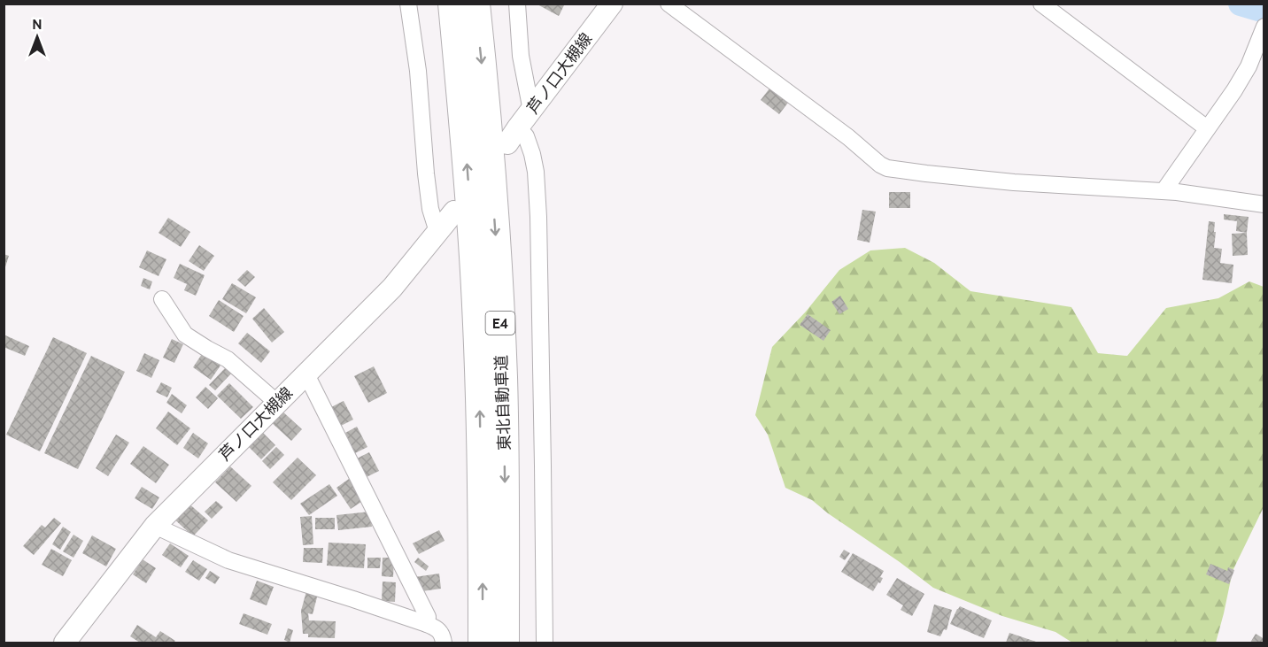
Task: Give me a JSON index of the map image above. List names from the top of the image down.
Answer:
{
  "streets": {
    "highway": ["E4", "東北自動車道"],
    "main road": ["芦ノ口大槻線"]
  },
  "north": "top"
}
